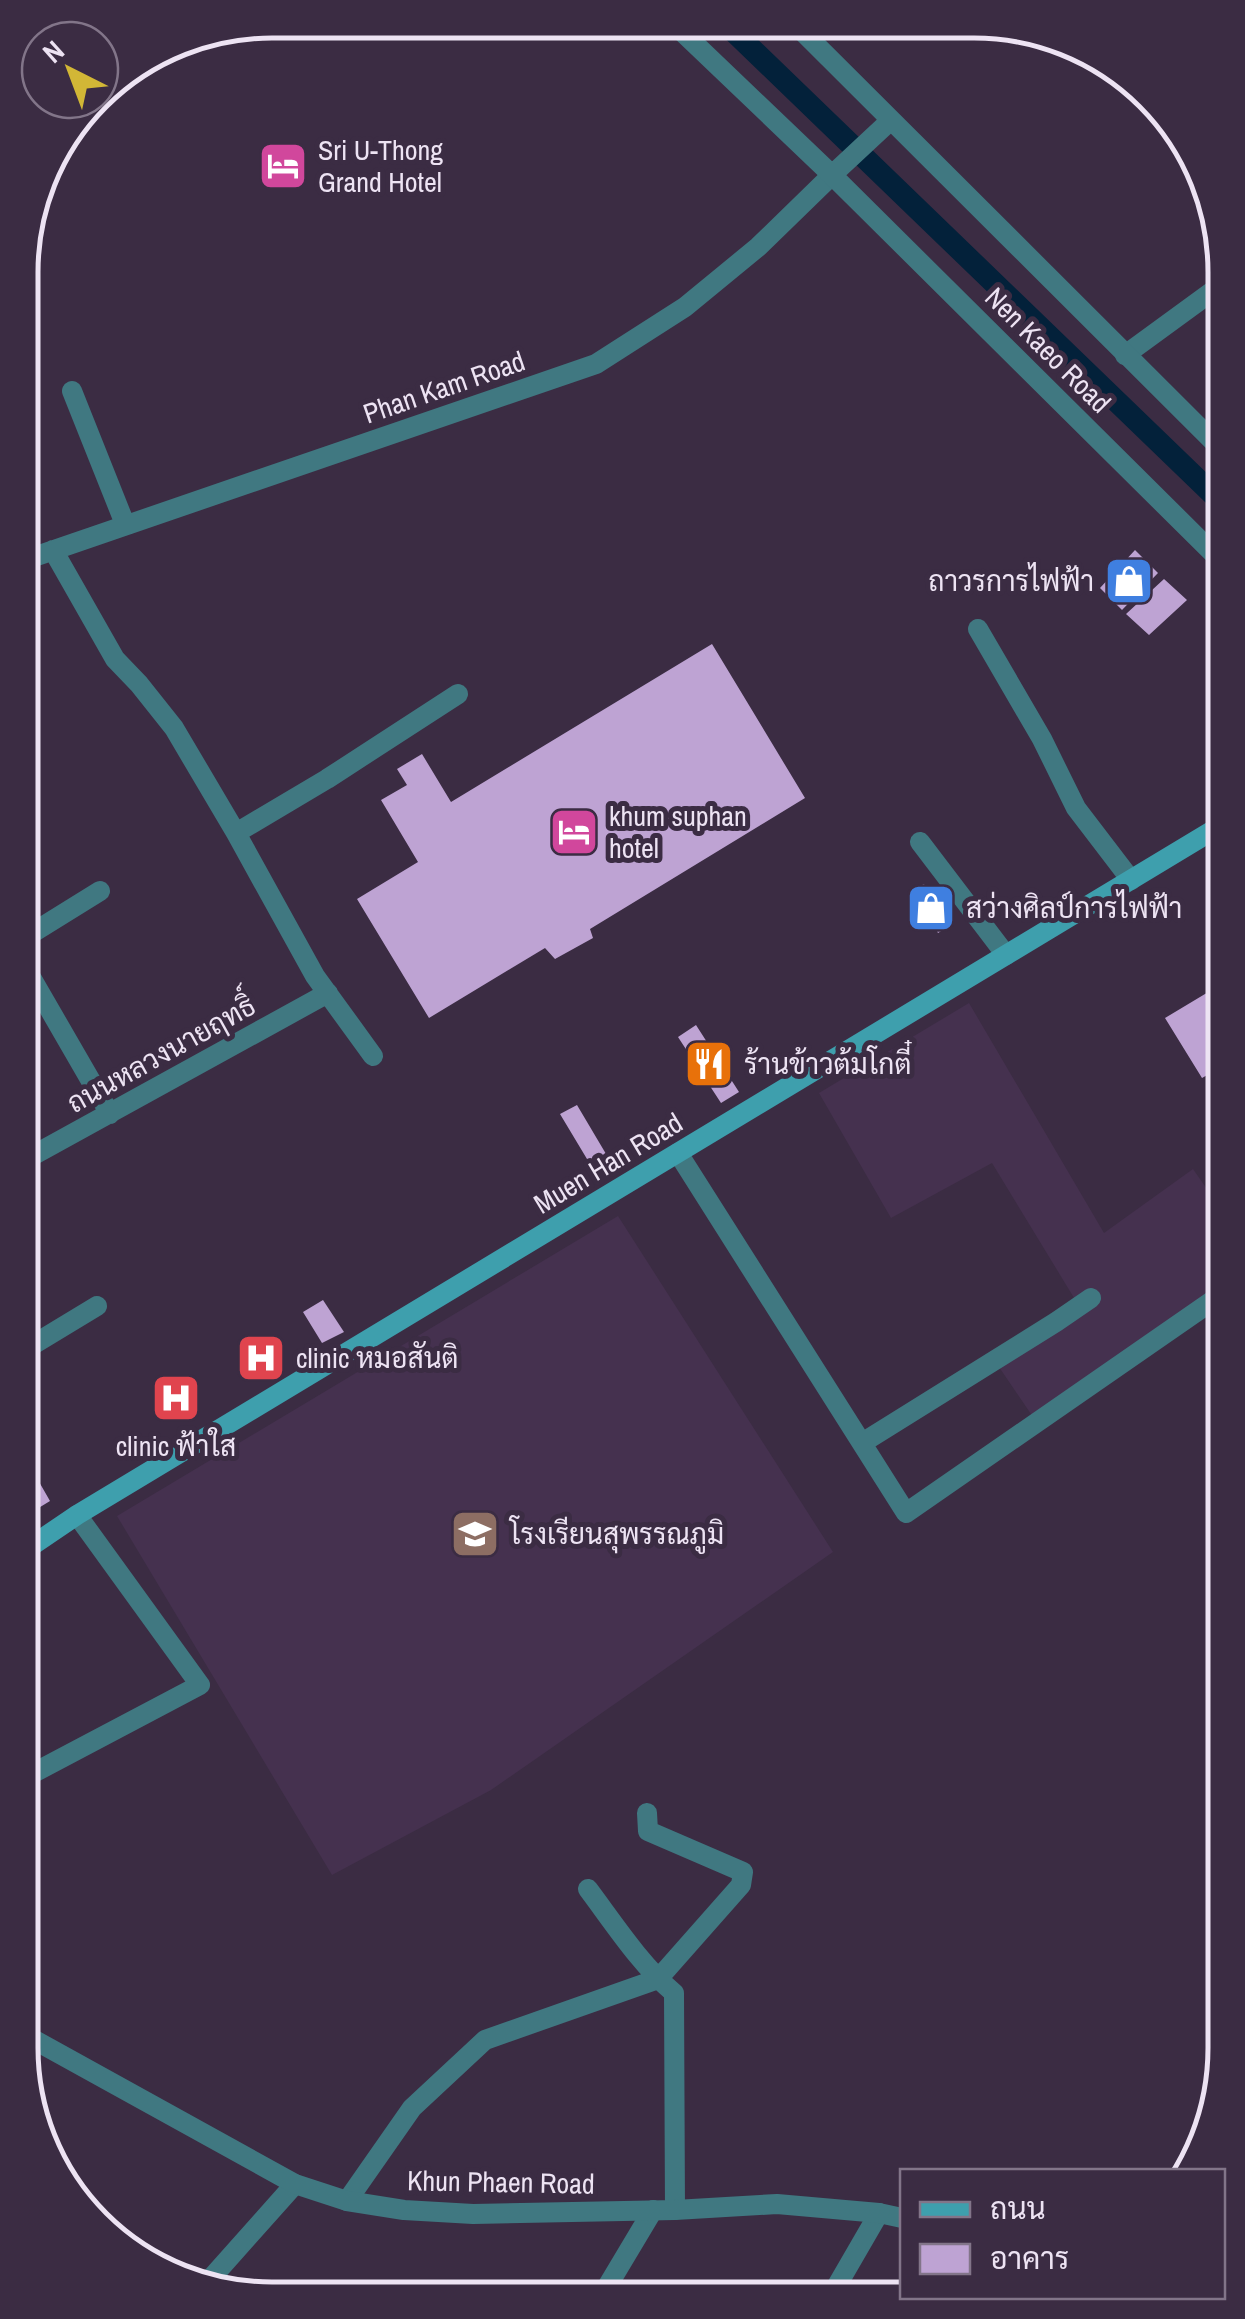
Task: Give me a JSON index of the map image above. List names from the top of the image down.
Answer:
{
  "streets": {
    "main road": ["Muen Han Road"],
    "street": [
      "Nen Kaeo Road",
      "Phan Kam Road",
      "ถนนหลวงนายฤทธิ์",
      "Khun Phaen Road"
    ]
  },
  "crossings": [
    ["Nen Kaeo Road", "Phan Kam Road"]
  ],
  "places": {
    "hotel": ["Sri U-Thong Grand Hotel", "khum suphan hotel"],
    "shop": ["ถาวรการไฟฟ้า", "สว่างศิลป์การไฟฟ้า"],
    "restaurant": ["ร้านข้าวต้มโกตี๋"],
    "hospital": ["clinic หมอสันติ", "clinic ฟ้าใส"],
    "school or university": ["โรงเรียนสุพรรณภูมิ"]
  },
  "legend": ["ถนน", "อาคาร"],
  "north": "top left"
}
